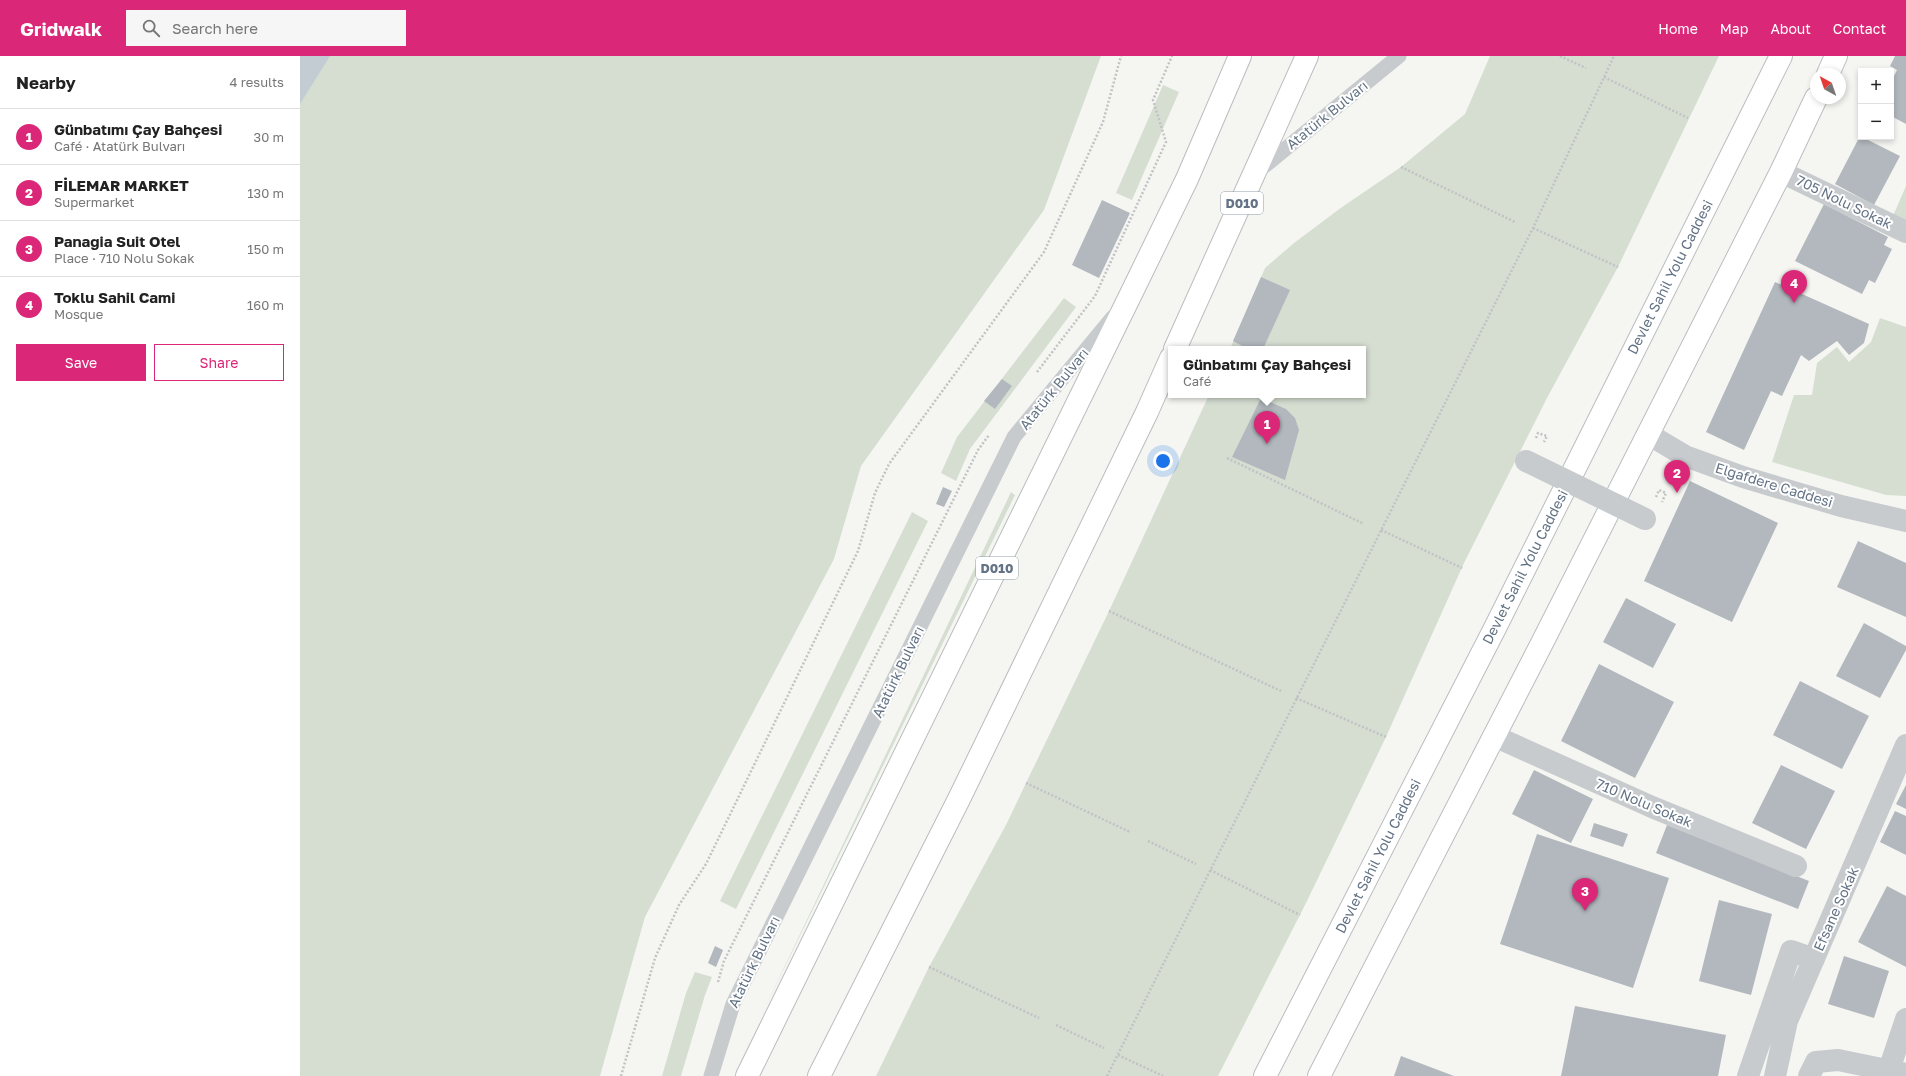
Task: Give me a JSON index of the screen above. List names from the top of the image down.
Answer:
{
  "streets": {
    "main road": ["Atatürk Bulvarı", "D010", "Devlet Sahil Yolu Caddesi"],
    "street": [
      "705 Nolu Sokak",
      "Elgafdere Caddesi",
      "710 Nolu Sokak",
      "Efsane Sokak"
    ]
  },
  "north": "top left",
  "page": {
    "header": "Gridwalk",
    "search": "Search here",
    "nav": [
      "Home",
      "Map",
      "About",
      "Contact"
    ],
    "heading": ["Nearby", "4 results"],
    "map_buttons": ["+", "−"],
    "list": [
      {
        "mark": "1",
        "name": "Günbatımı Çay Bahçesi",
        "note": "Café · Atatürk Bulvarı",
        "value": "30 m"
      },
      {
        "mark": "2",
        "name": "FİLEMAR MARKET",
        "note": "Supermarket",
        "value": "130 m"
      },
      {
        "mark": "3",
        "name": "Panagia Suit Otel",
        "note": "Place · 710 Nolu Sokak",
        "value": "150 m"
      },
      {
        "mark": "4",
        "name": "Toklu Sahil Cami",
        "note": "Mosque",
        "value": "160 m"
      }
    ],
    "pins": [
      "4",
      "1",
      "2",
      "3"
    ],
    "buttons": ["Save", "Share"],
    "popup": ["Günbatımı Çay Bahçesi", "Café"]
  }
}
